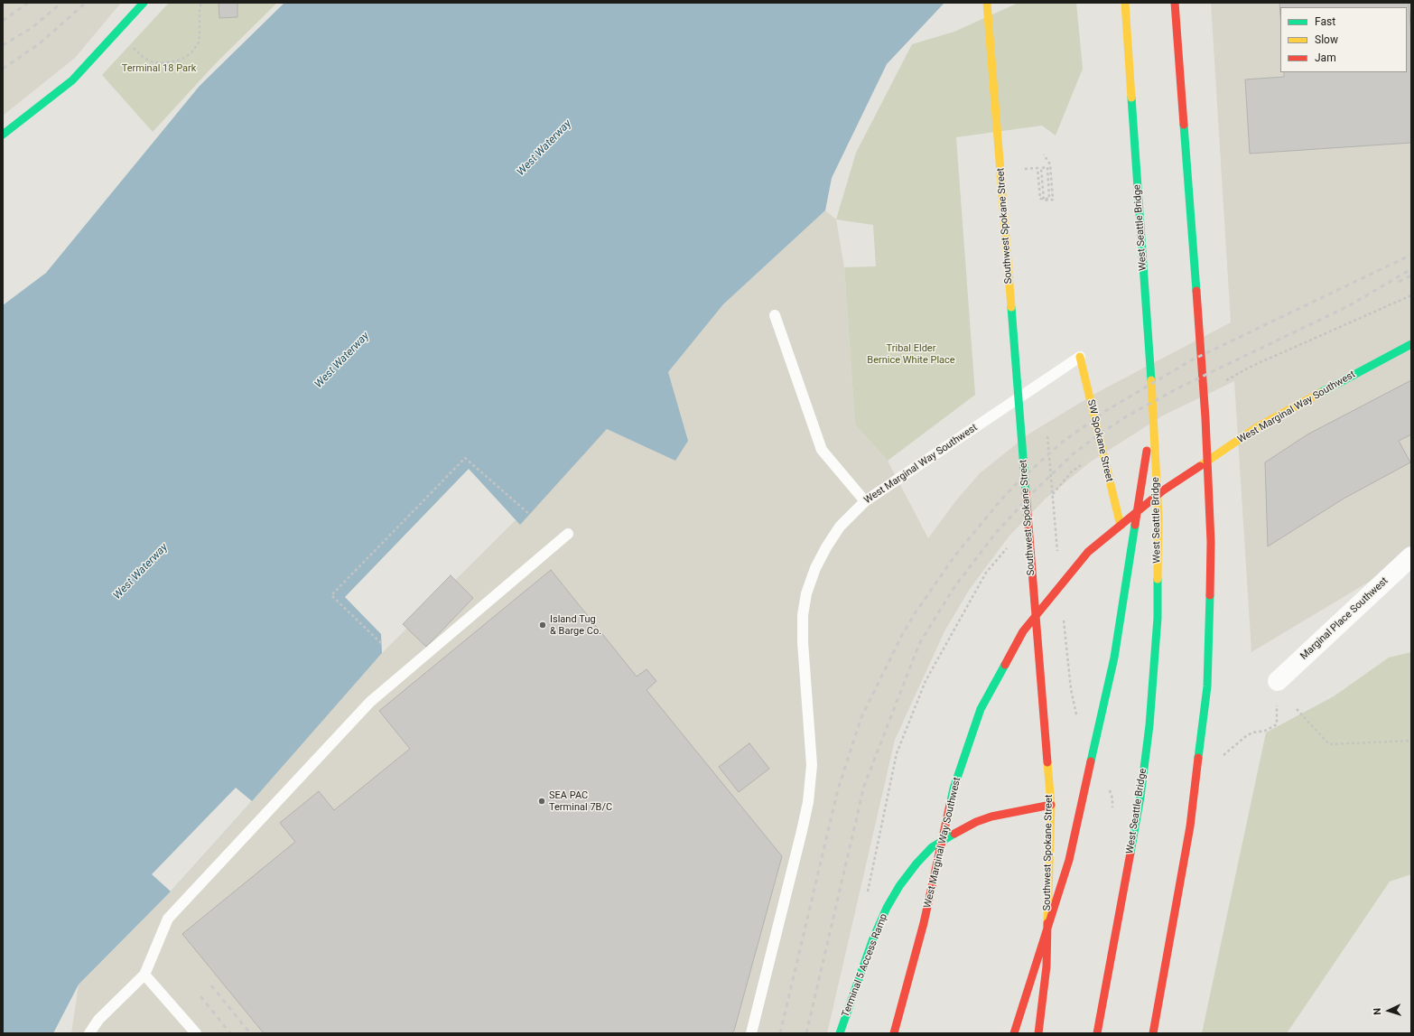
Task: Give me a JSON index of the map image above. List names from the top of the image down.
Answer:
{
  "streets": {
    "main road": [
      "Southwest Spokane Street",
      "West Seattle Bridge",
      "West Marginal Way Southwest",
      "SW Spokane Street",
      "Terminal 5 Access Ramp"
    ],
    "street": ["Marginal Place Southwest"]
  },
  "crossings": [
    ["Southwest Spokane Street", "Terminal 5 Access Ramp"],
    ["West Marginal Way Southwest", "SW Spokane Street"]
  ],
  "water": ["West Waterway"],
  "parks": ["Terminal 18 Park", "Tribal Elder Bernice White Place"],
  "places": ["Island Tug & Barge Co.", "SEA PAC Terminal 7B/C"],
  "legend": ["Fast", "Slow", "Jam"],
  "north": "left"
}
